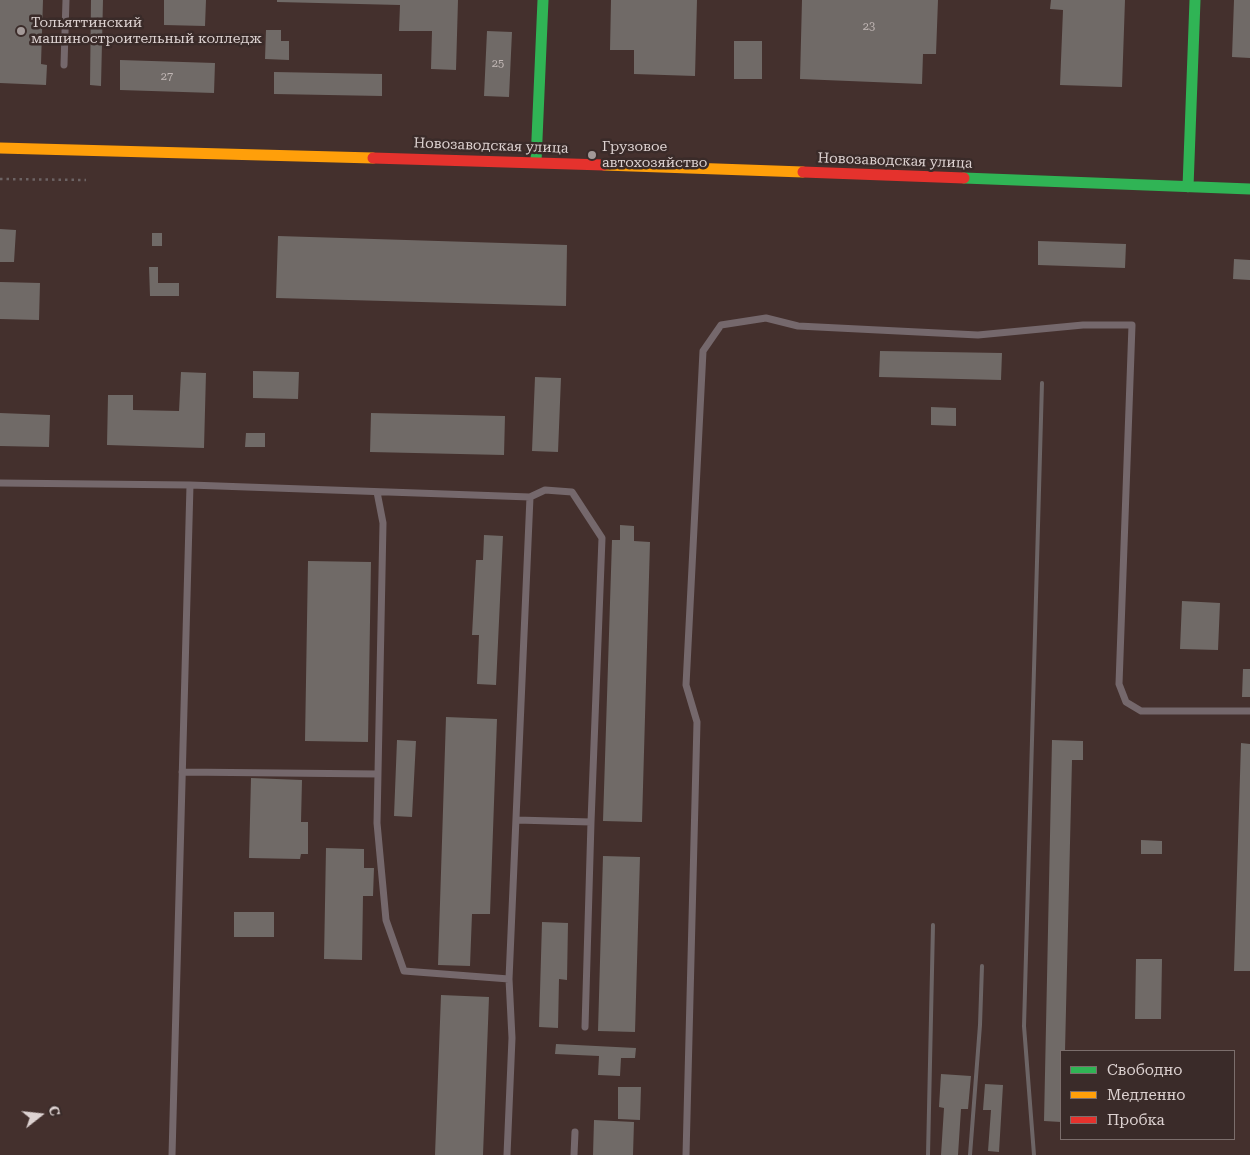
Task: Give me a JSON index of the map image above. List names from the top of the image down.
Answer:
{
  "streets": {
    "main road": ["Новозаводская улица"]
  },
  "places": ["Тольяттинский машиностроительный колледж", "Грузовое автохозяйство"],
  "house_numbers": ["23", "25", "27"],
  "legend": ["Свободно", "Медленно", "Пробка"],
  "north": "right"
}
